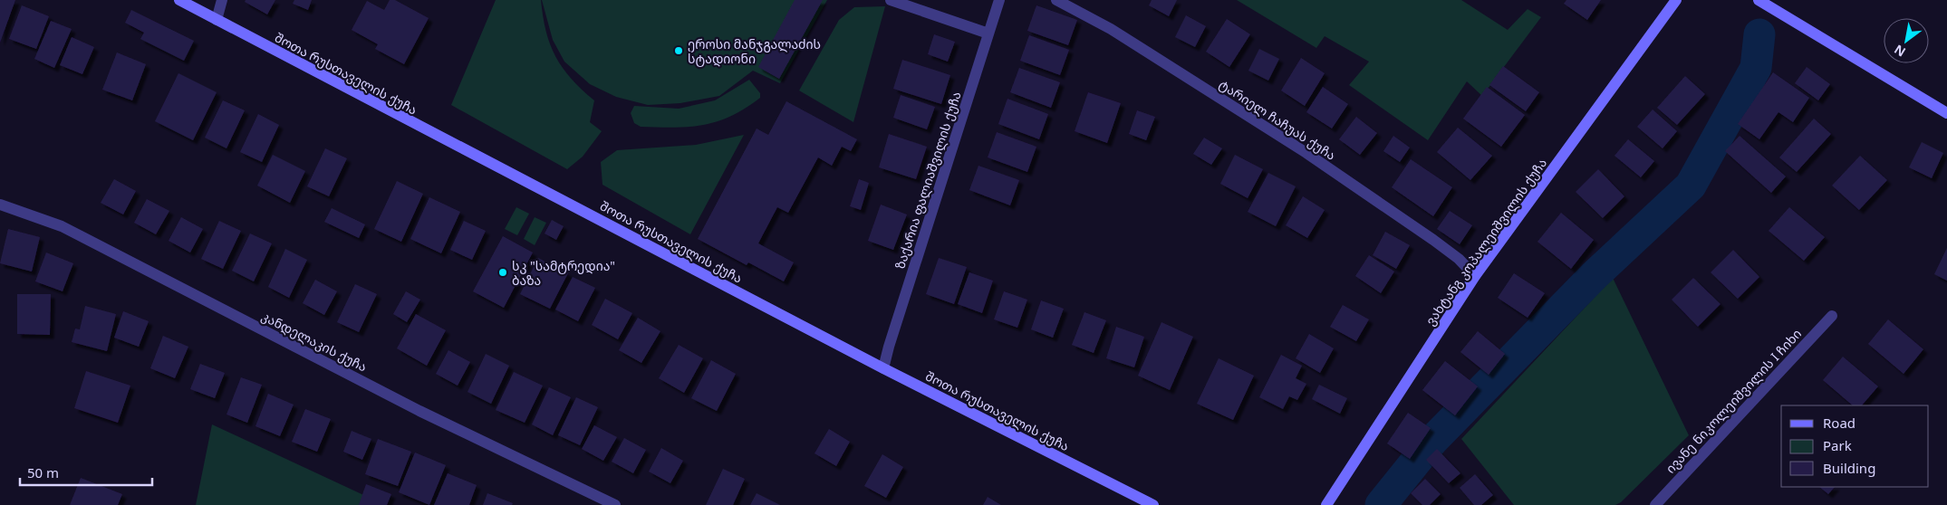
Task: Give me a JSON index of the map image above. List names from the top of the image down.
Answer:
{
  "streets": {
    "street": [
      "შოთა რუსთაველის ქუჩა",
      "ტარიელ ჩაჩუას ქუჩა",
      "ზაქარია ფალიაშვილის ქუჩა",
      "ვახტანგ კოპალეიშვილის ქუჩა",
      "კანდელაკის ქუჩა",
      "ივანე ნიკოლეიშვილის I ჩიხი"
    ]
  },
  "crossings": [
    ["შოთა რუსთაველის ქუჩა", "ზაქარია ფალიაშვილის ქუჩა"],
    ["ტარიელ ჩაჩუას ქუჩა", "ვახტანგ კოპალეიშვილის ქუჩა"]
  ],
  "places": ["ეროსი მანჯგალაძის სტადიონი", "სკ \"სამტრედია\" ბაზა"],
  "legend": ["Road", "Park", "Building"],
  "scale_bar": "50 m",
  "north": "bottom left"
}
